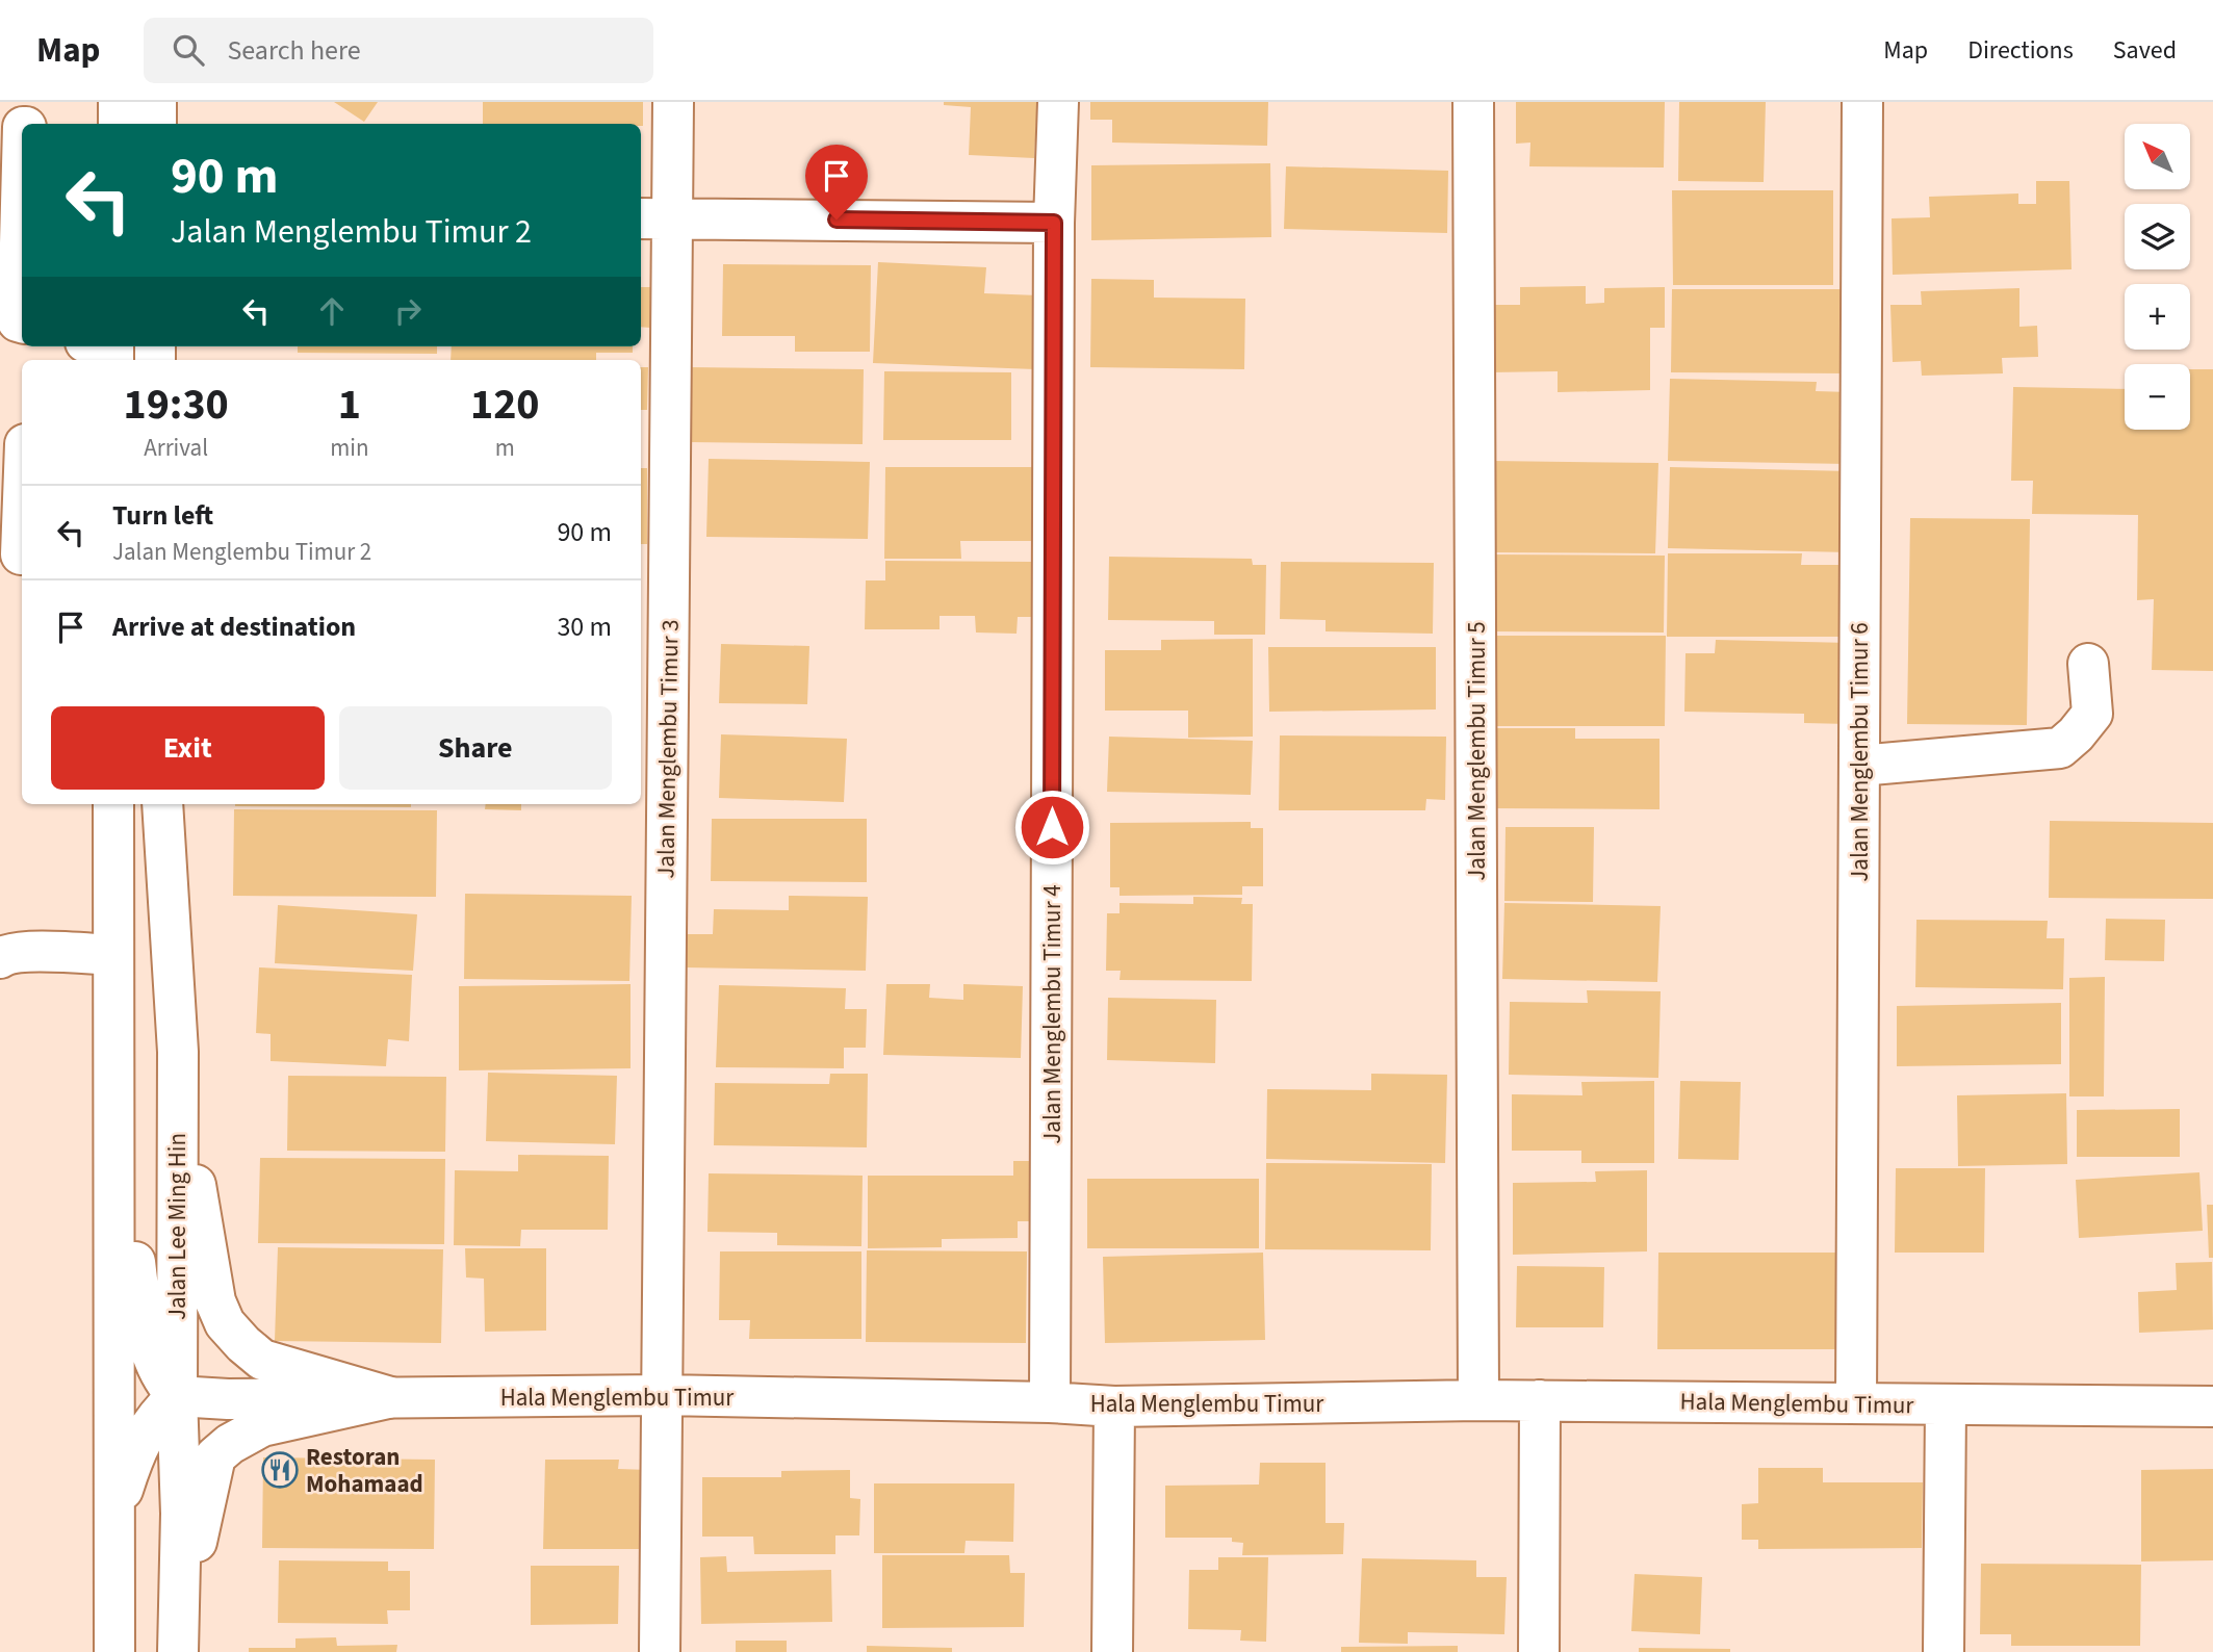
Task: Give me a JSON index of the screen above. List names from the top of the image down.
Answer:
{
  "streets": {
    "street": [
      "Jalan Menglembu Timur 3",
      "Jalan Menglembu Timur 5",
      "Jalan Menglembu Timur 6",
      "Jalan Menglembu Timur 4",
      "Jalan Lee Ming Hin",
      "Hala Menglembu Timur"
    ]
  },
  "crossings": [
    ["Jalan Menglembu Timur 3", "Hala Menglembu Timur"],
    ["Jalan Menglembu Timur 5", "Hala Menglembu Timur"],
    ["Jalan Menglembu Timur 6", "Hala Menglembu Timur"],
    ["Jalan Menglembu Timur 4", "Hala Menglembu Timur"],
    ["Jalan Lee Ming Hin", "Hala Menglembu Timur"]
  ],
  "places": {
    "restaurant": ["Restoran Mohamaad"]
  },
  "north": "top left",
  "page": {
    "header": "Map",
    "search": "Search here",
    "nav": ["Map", "Directions", "Saved"],
    "map_buttons": ["+", "−"],
    "turn": ["90 m", "Jalan Menglembu Timur 2"],
    "eta": [
      "19:30",
      "Arrival",
      "1",
      "min",
      "120",
      "m"
    ],
    "list": [
      {
        "name": "Turn left",
        "note": "Jalan Menglembu Timur 2",
        "value": "90 m"
      },
      {
        "name": "Arrive at destination",
        "value": "30 m"
      }
    ],
    "buttons": ["Exit", "Share"]
  }
}
